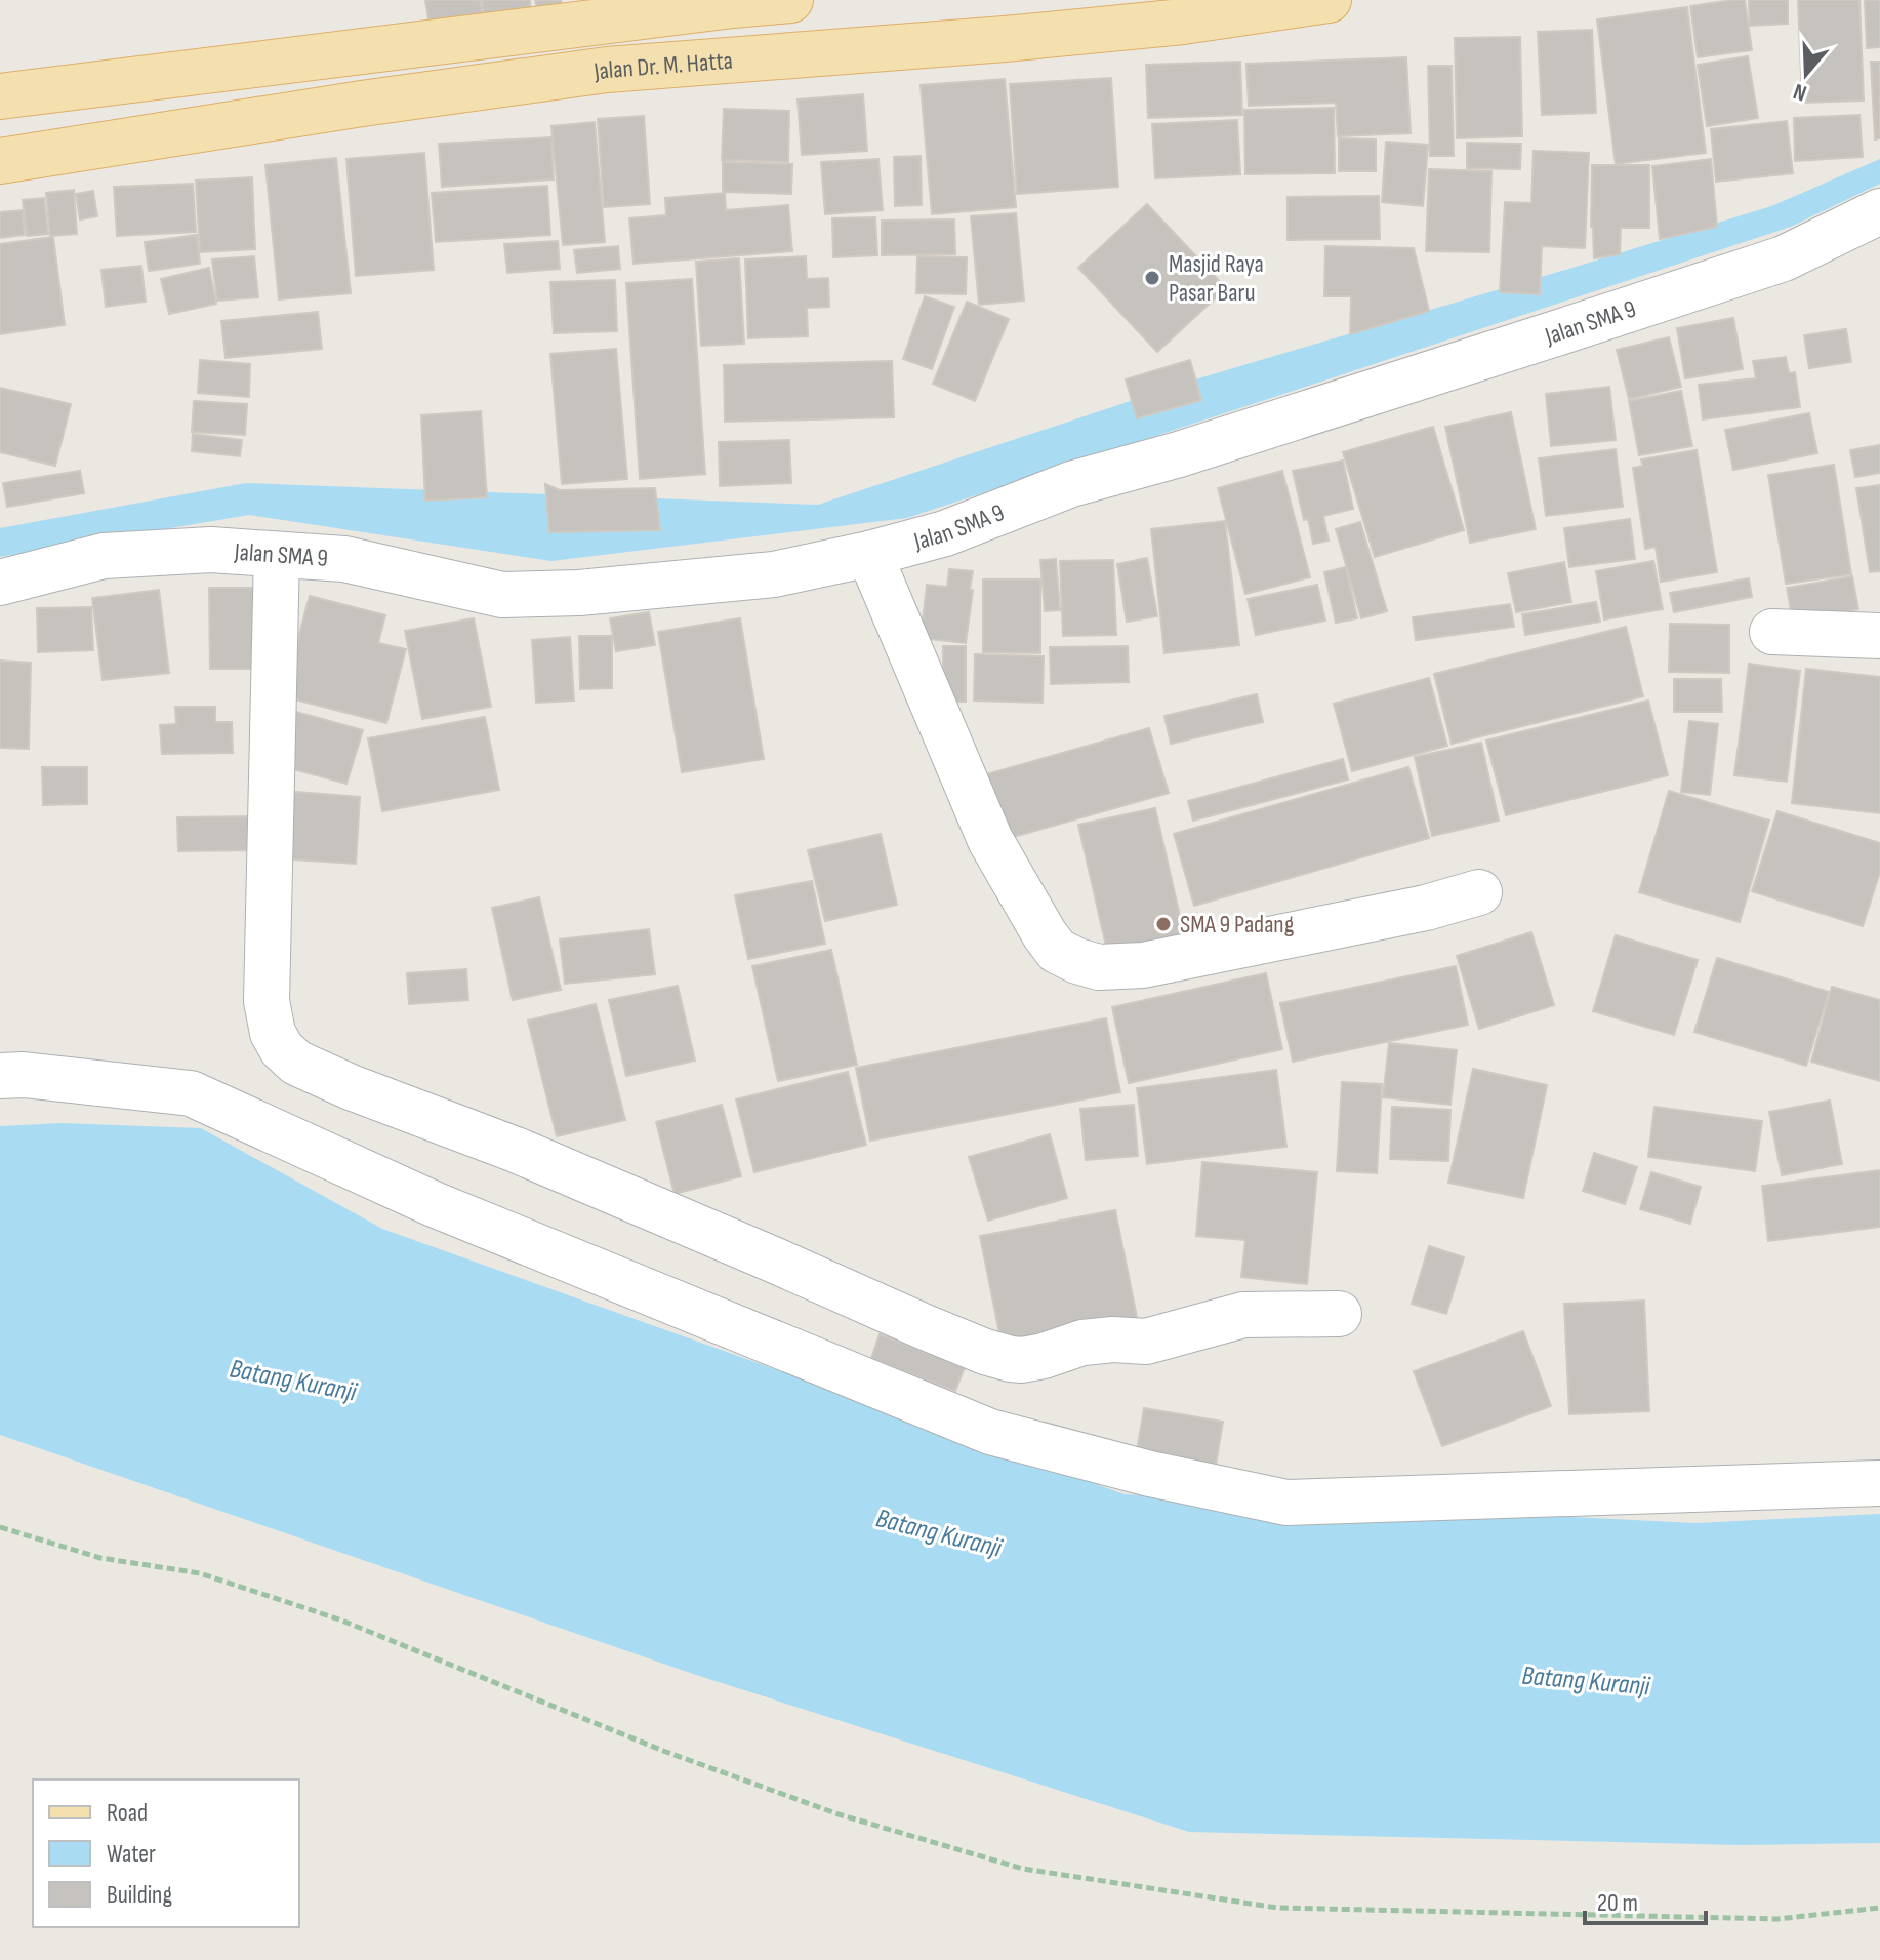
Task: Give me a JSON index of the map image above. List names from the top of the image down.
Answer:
{
  "streets": {
    "main road": ["Jalan Dr. M. Hatta"],
    "street": ["Jalan SMA 9"]
  },
  "water": ["Batang Kuranji"],
  "places": ["Masjid Raya Pasar Baru", "SMA 9 Padang"],
  "legend": ["Road", "Water", "Building"],
  "scale_bar": "20 m",
  "north": "bottom"
}
